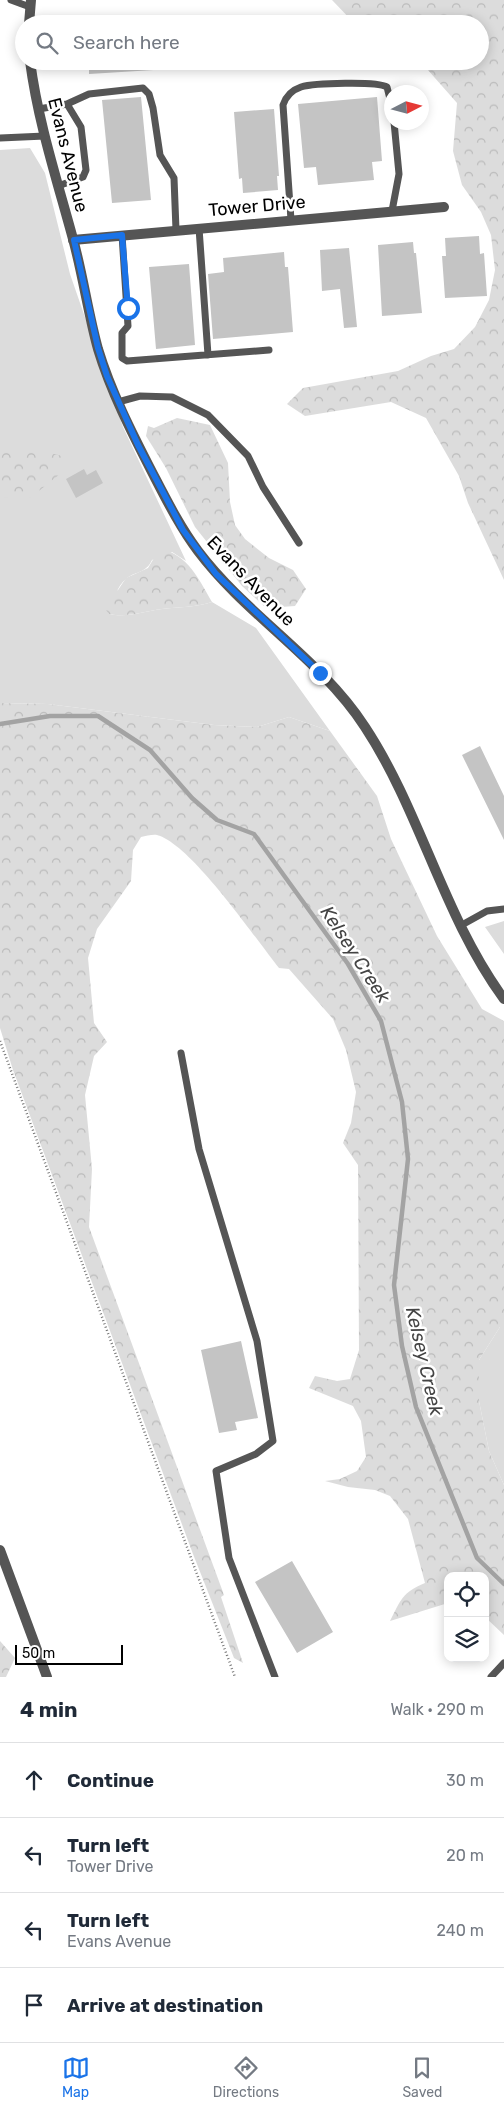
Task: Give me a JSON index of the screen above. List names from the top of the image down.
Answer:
{
  "streets": {
    "street": ["Evans Avenue", "Tower Drive"]
  },
  "crossings": [
    ["Evans Avenue", "Tower Drive"]
  ],
  "water": ["Kelsey Creek"],
  "scale_bar": "50 m",
  "north": "right",
  "page": {
    "search": "Search here",
    "scale": "50 m",
    "heading": ["4 min", "Walk · 290 m"],
    "list": [
      ["Continue", "30 m"],
      ["Turn left", "Tower Drive", "20 m"],
      ["Turn left", "Evans Avenue", "240 m"],
      "Arrive at destination"
    ],
    "nav": ["Map", "Directions", "Saved"]
  }
}
